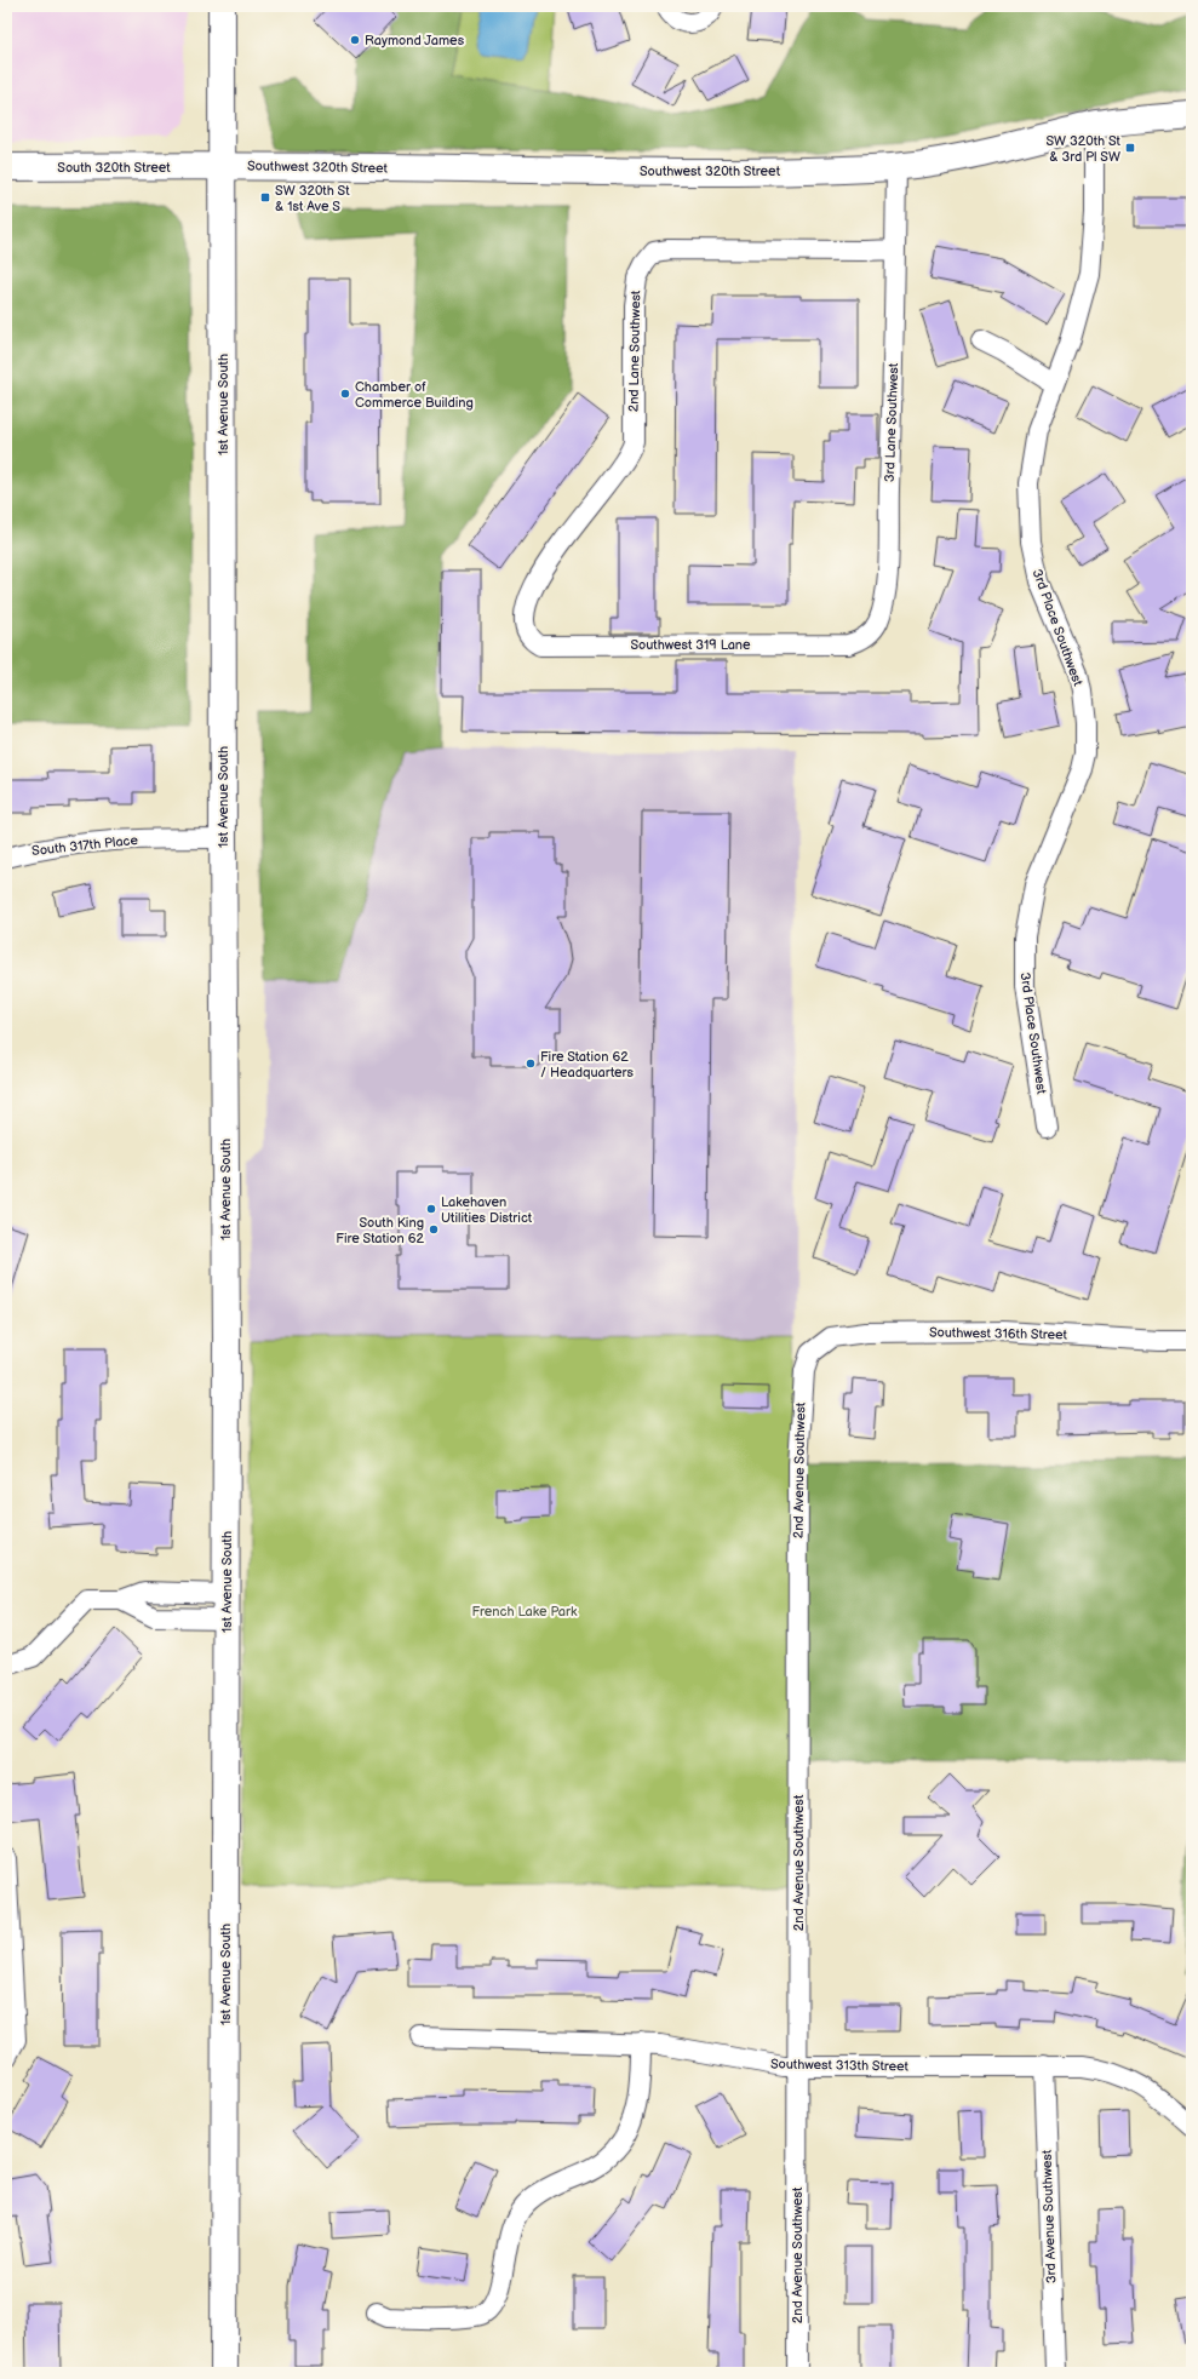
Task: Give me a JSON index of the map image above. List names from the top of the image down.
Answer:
{
  "streets": {
    "main road": ["South 320th Street", "Southwest 320th Street", "1st Avenue South"],
    "street": [
      "2nd Lane Southwest",
      "3rd Lane Southwest",
      "3rd Place Southwest",
      "Southwest 319 Lane",
      "South 317th Place",
      "Southwest 316th Street",
      "2nd Avenue Southwest",
      "Southwest 313th Street",
      "3rd Avenue Southwest"
    ]
  },
  "crossings": [
    ["South 320th Street", "Southwest 320th Street"],
    ["South 320th Street", "1st Avenue South"],
    ["Southwest 320th Street", "1st Avenue South"],
    ["Southwest 320th Street", "3rd Lane Southwest"],
    ["Southwest 320th Street", "3rd Place Southwest"],
    ["2nd Lane Southwest", "3rd Lane Southwest"],
    ["2nd Lane Southwest", "Southwest 319 Lane"],
    ["1st Avenue South", "South 317th Place"],
    ["3rd Lane Southwest", "Southwest 319 Lane"],
    ["Southwest 316th Street", "2nd Avenue Southwest"],
    ["2nd Avenue Southwest", "Southwest 313th Street"],
    ["Southwest 313th Street", "3rd Avenue Southwest"]
  ],
  "parks": ["French Lake Park"],
  "places": {
    "other": [
      "Raymond James",
      "Chamber of Commerce Building",
      "Fire Station 62 / Headquarters",
      "Lakehaven Utilities District",
      "South King Fire Station 62"
    ],
    "transit": ["SW 320th St & 3rd Pl SW", "SW 320th St & 1st Ave S"]
  }
}
